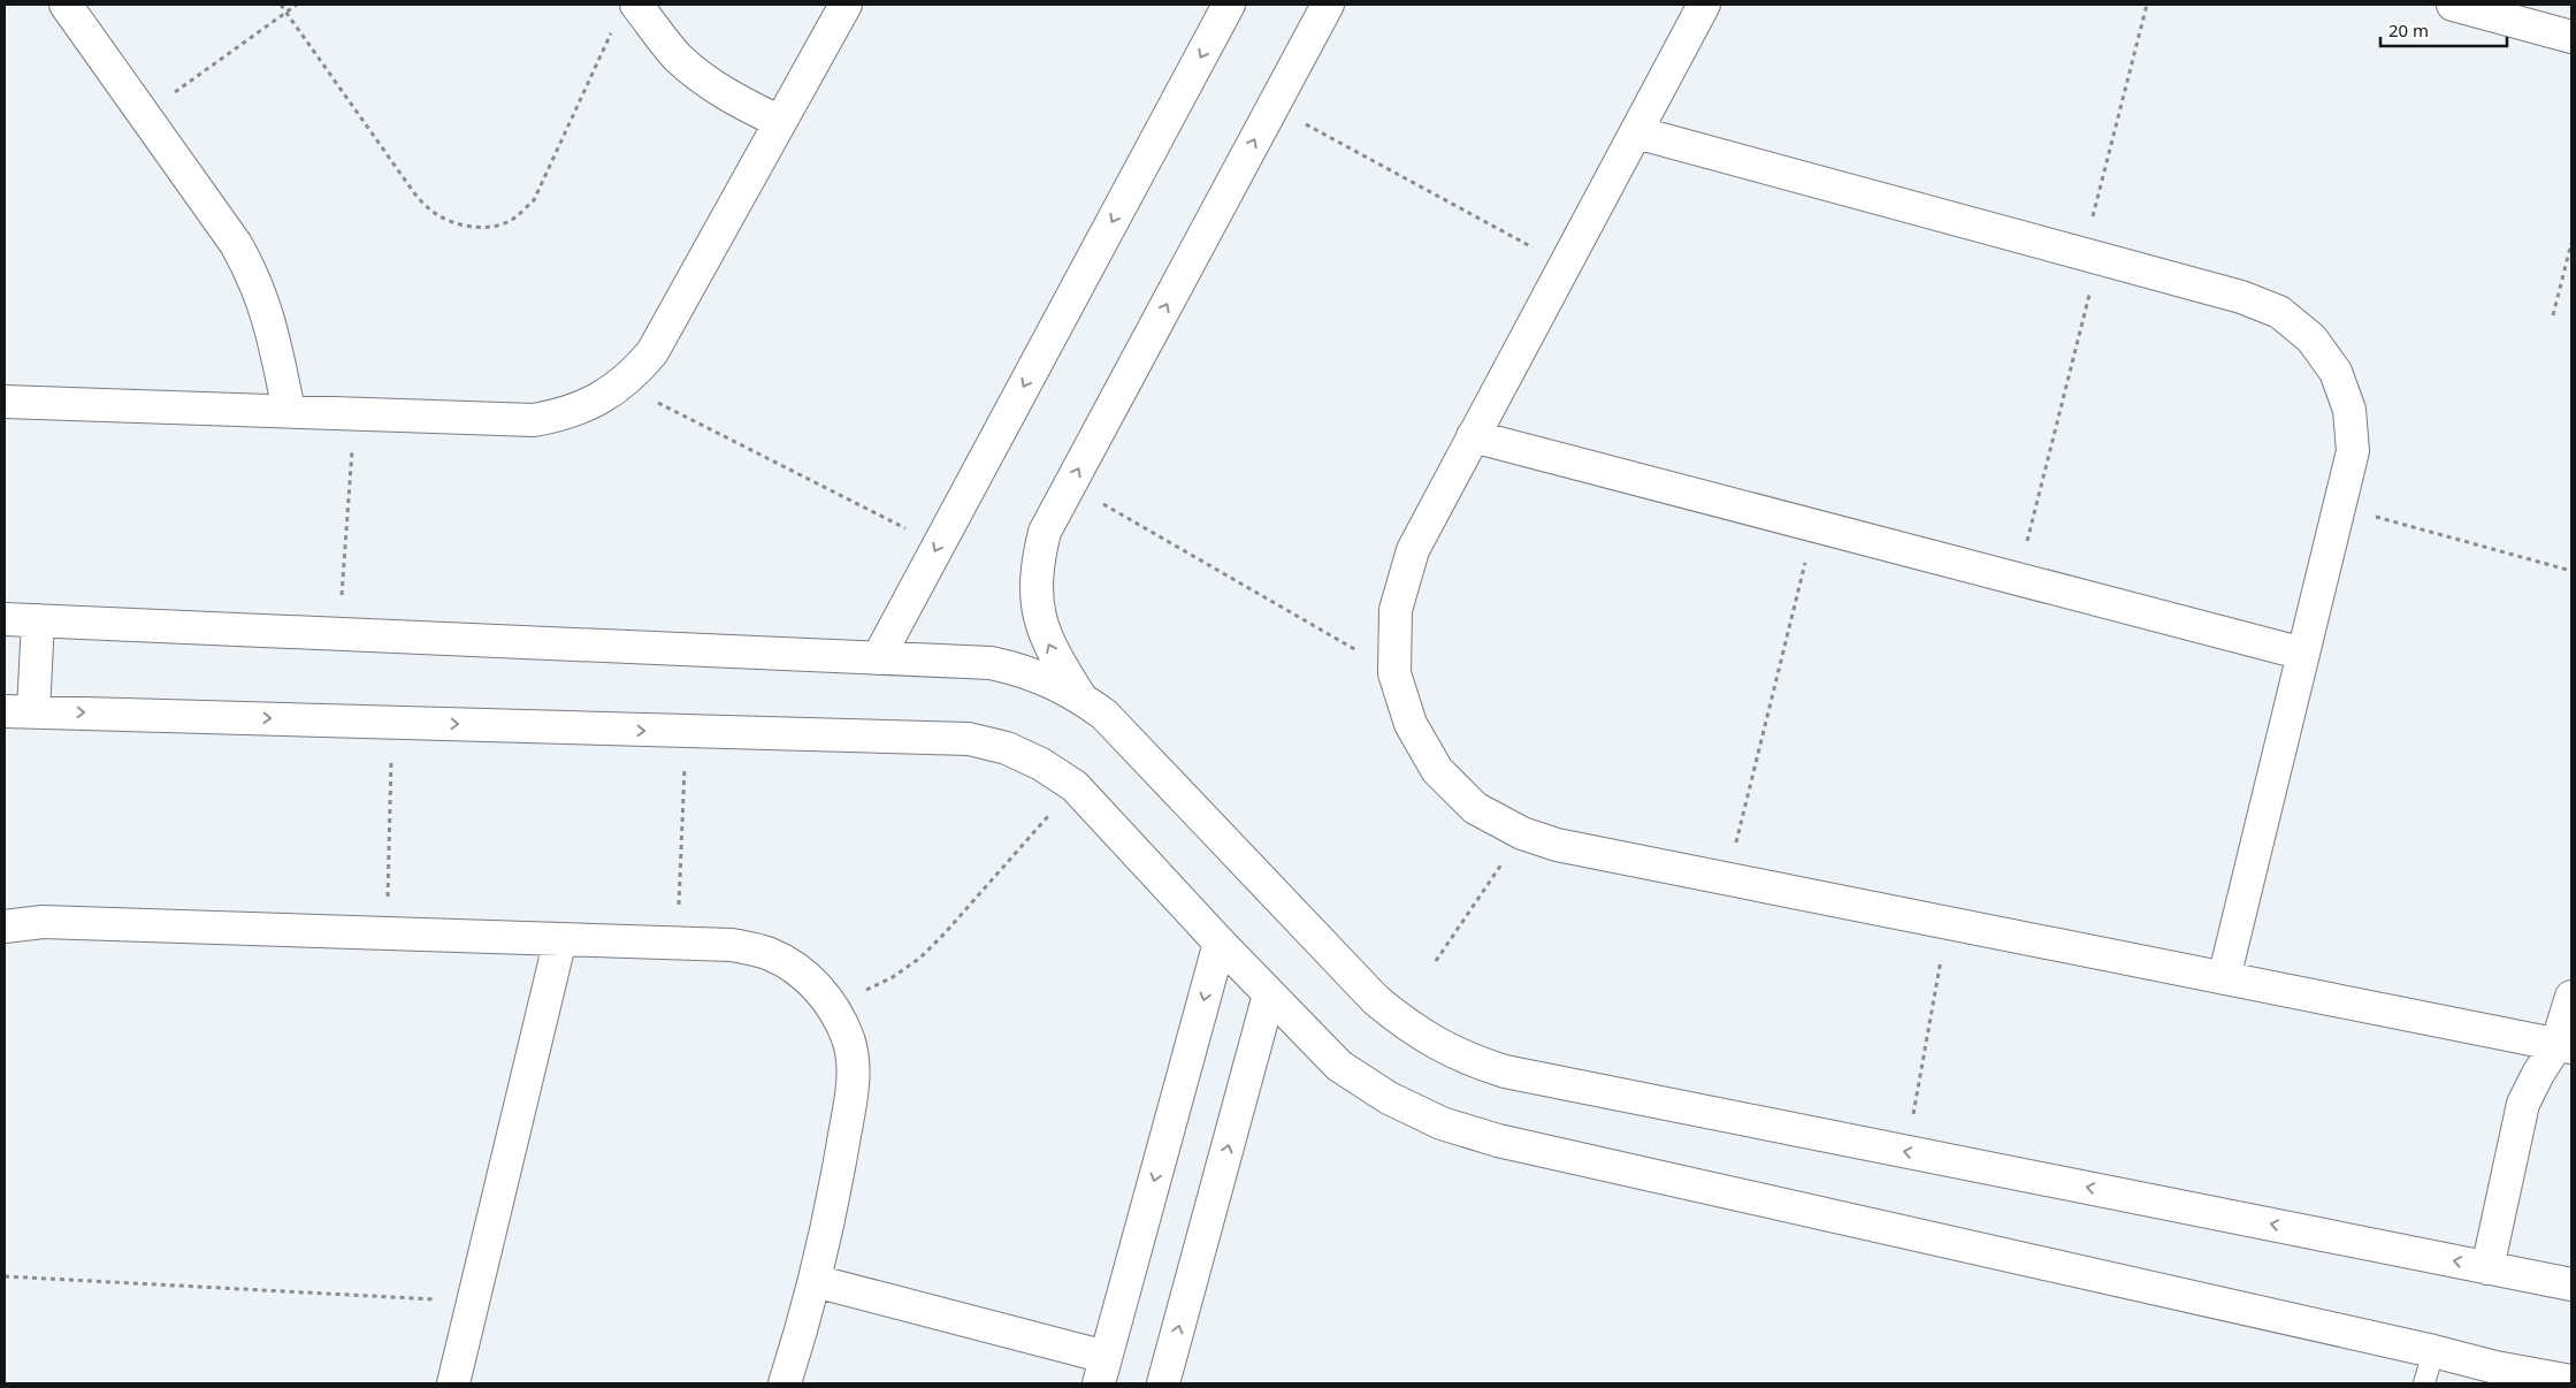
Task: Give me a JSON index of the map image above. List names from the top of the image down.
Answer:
{
  "scale_bar": "20 m"
}
